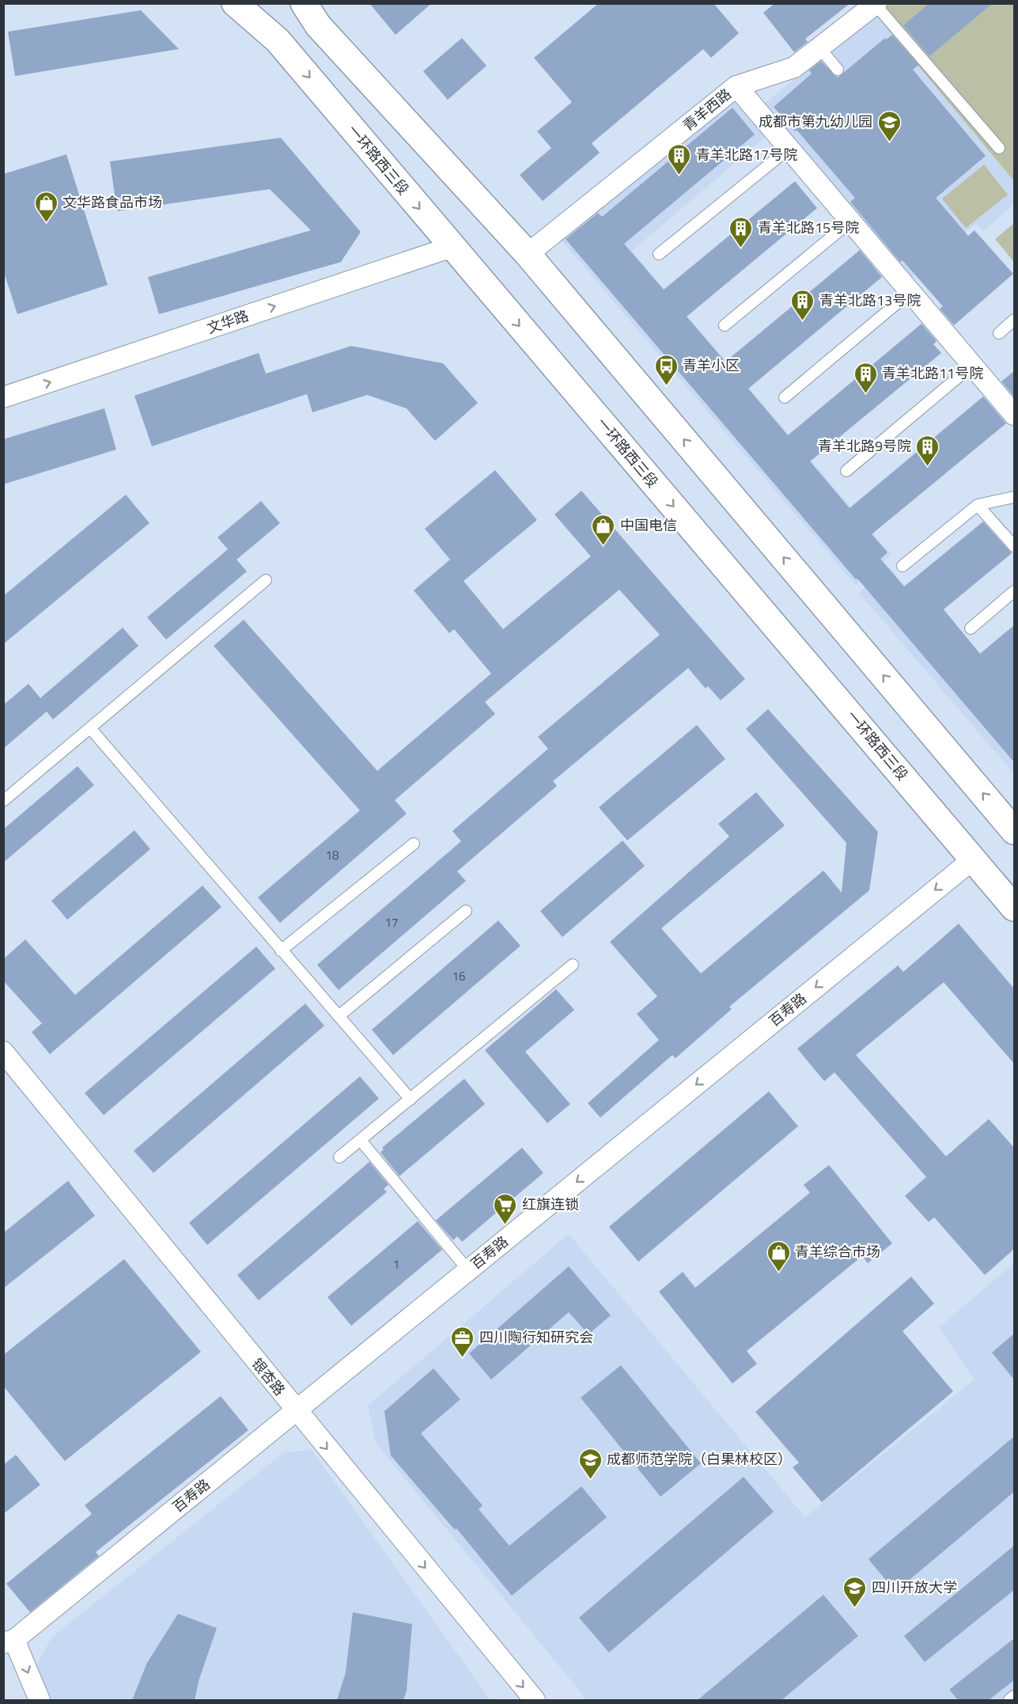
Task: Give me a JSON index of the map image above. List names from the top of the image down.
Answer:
{
  "streets": {
    "main road": ["一环路西三段"],
    "street": [
      "青羊西路",
      "文华路",
      "百寿路",
      "银杏路"
    ]
  },
  "crossings": [
    ["一环路西三段", "文华路"],
    ["一环路西三段", "百寿路"],
    ["百寿路", "银杏路"]
  ],
  "one_way": ["文华路", "百寿路", "银杏路"],
  "places": {
    "school or university": ["成都市第九幼儿园", "成都师范学院（白果林校区）", "四川开放大学"],
    "building": [
      "青羊北路17号院",
      "青羊北路15号院",
      "青羊北路13号院",
      "青羊北路11号院",
      "青羊北路9号院"
    ],
    "shop": ["文华路食品市场", "中国电信", "青羊综合市场"],
    "bus stop": ["青羊小区"],
    "supermarket": ["红旗连锁"],
    "office": ["四川陶行知研究会"]
  },
  "house_numbers": [
    "18",
    "17",
    "16",
    "1"
  ]
}
